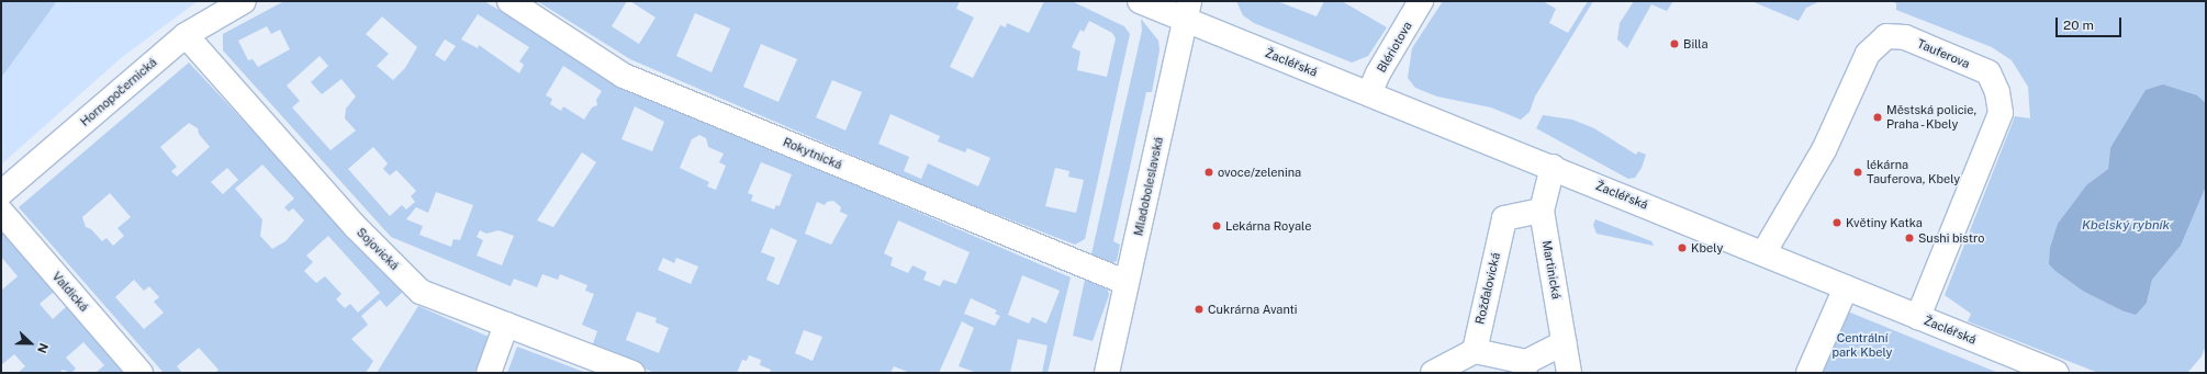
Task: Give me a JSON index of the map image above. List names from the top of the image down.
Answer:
{
  "streets": {
    "street": [
      "Blériotova",
      "Tauferova",
      "Žacléřská",
      "Hornopočernická",
      "Rokytnická",
      "Mladoboleslavská",
      "Sojovická",
      "Martinická",
      "Rožďalovická",
      "Valdická"
    ]
  },
  "crossings": [
    ["Blériotova", "Žacléřská"],
    ["Tauferova", "Žacléřská"],
    ["Žacléřská", "Mladoboleslavská"],
    ["Žacléřská", "Martinická"],
    ["Hornopočernická", "Sojovická"],
    ["Rokytnická", "Mladoboleslavská"],
    ["Martinická", "Rožďalovická"]
  ],
  "water": ["Kbelský rybník"],
  "parks": ["Centrální park Kbely"],
  "places": [
    "Billa",
    "Městská policie, Praha - Kbely",
    "ovoce/zelenina",
    "lékárna Tauferova, Kbely",
    "Květiny Katka",
    "Lekárna Royale",
    "Sushi bistro",
    "Kbely",
    "Cukrárna Avanti"
  ],
  "scale_bar": "20 m",
  "north": "right"
}
